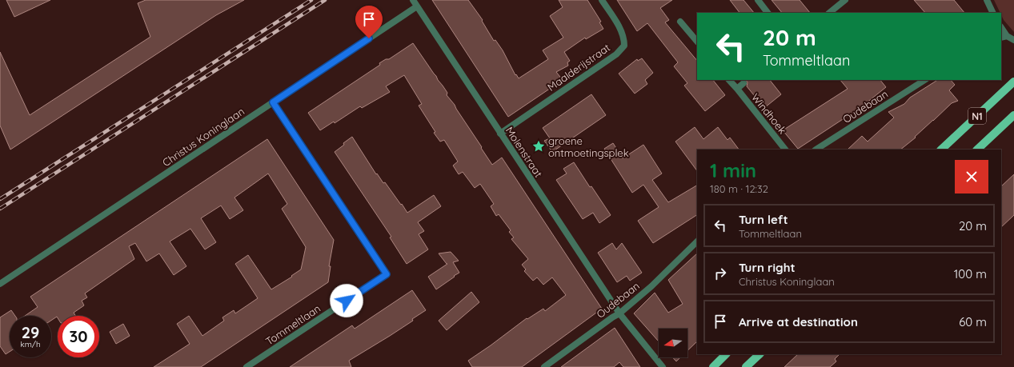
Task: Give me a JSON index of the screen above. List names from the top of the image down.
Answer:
{
  "streets": {
    "main road": ["N1"],
    "street": [
      "Maalderijstraat",
      "Oudebaan",
      "Windhoek",
      "Christus Koninglaan",
      "Molenstraat",
      "Tommeltlaan"
    ]
  },
  "crossings": [
    ["Maalderijstraat", "Molenstraat"],
    ["Oudebaan", "Molenstraat"],
    ["Christus Koninglaan", "Molenstraat"],
    ["Christus Koninglaan", "Tommeltlaan"]
  ],
  "places": {
    "place": ["groene ontmoetingsplek"]
  },
  "north": "left",
  "page": {
    "turn": ["20 m", "Tommeltlaan"],
    "heading": ["1 min", "180 m · 12:32"],
    "list": [
      {
        "name": "Turn left",
        "note": "Tommeltlaan",
        "value": "20 m"
      },
      {
        "name": "Turn right",
        "note": "Christus Koninglaan",
        "value": "100 m"
      },
      {
        "name": "Arrive at destination",
        "value": "60 m"
      }
    ],
    "speed": "29 km/h",
    "limit": "30"
  }
}
